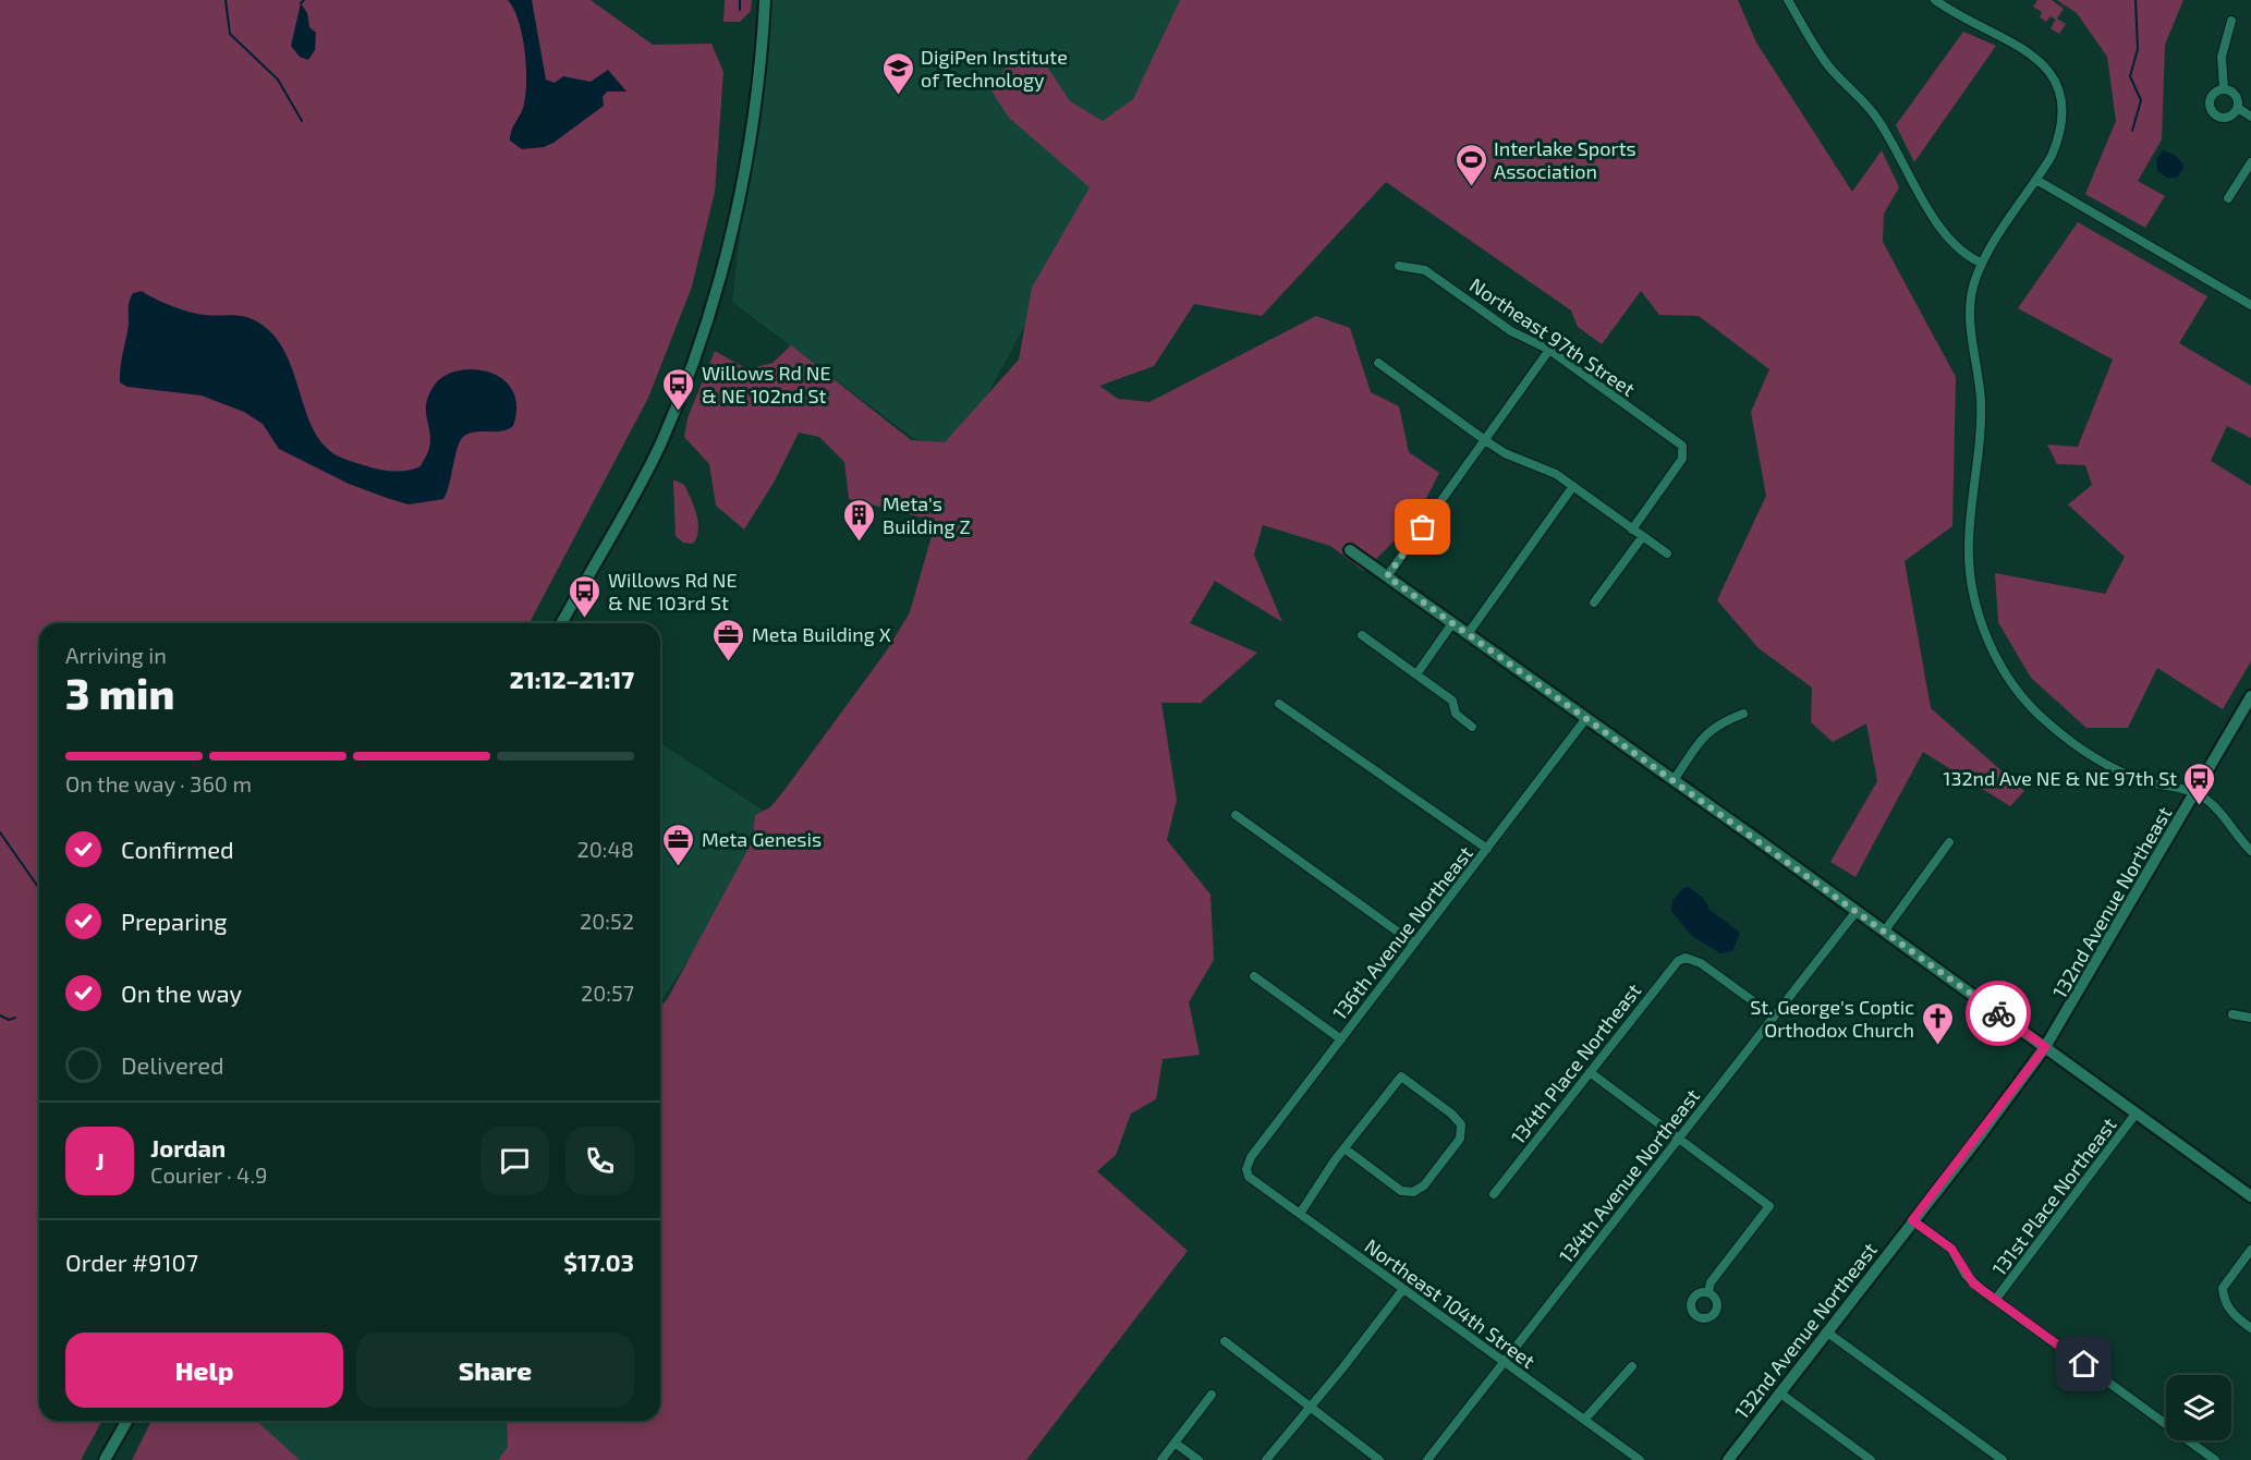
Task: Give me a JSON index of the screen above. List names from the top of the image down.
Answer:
{
  "streets": {
    "street": [
      "Northeast 97th Street",
      "132nd Avenue Northeast",
      "136th Avenue Northeast",
      "134th Place Northeast",
      "134th Avenue Northeast",
      "131st Place Northeast",
      "Northeast 104th Street"
    ]
  },
  "crossings": [
    ["136th Avenue Northeast", "Northeast 104th Street"],
    ["134th Place Northeast", "134th Avenue Northeast"],
    ["134th Avenue Northeast", "Northeast 104th Street"]
  ],
  "places": {
    "school or university": ["DigiPen Institute of Technology"],
    "sports": ["Interlake Sports Association"],
    "bus stop": ["Willows Rd NE & NE 102nd St", "Willows Rd NE & NE 103rd St", "132nd Ave NE & NE 97th St"],
    "building": ["Meta's Building Z"],
    "office": ["Meta Building X", "Meta Genesis"],
    "church": ["St. George's Coptic Orthodox Church"]
  },
  "page": {
    "heading": ["3 min", "Arriving in", "21:12–21:17"],
    "panel": [
      "Jordan",
      "Courier · 4.9",
      "Order #9107",
      "$17.03"
    ],
    "bar": "On the way · 360 m",
    "list": [
      ["Confirmed", "20:48"],
      ["Preparing", "20:52"],
      ["On the way", "20:57"],
      "Delivered"
    ],
    "round": "J",
    "buttons": ["Help", "Share"]
  }
}
